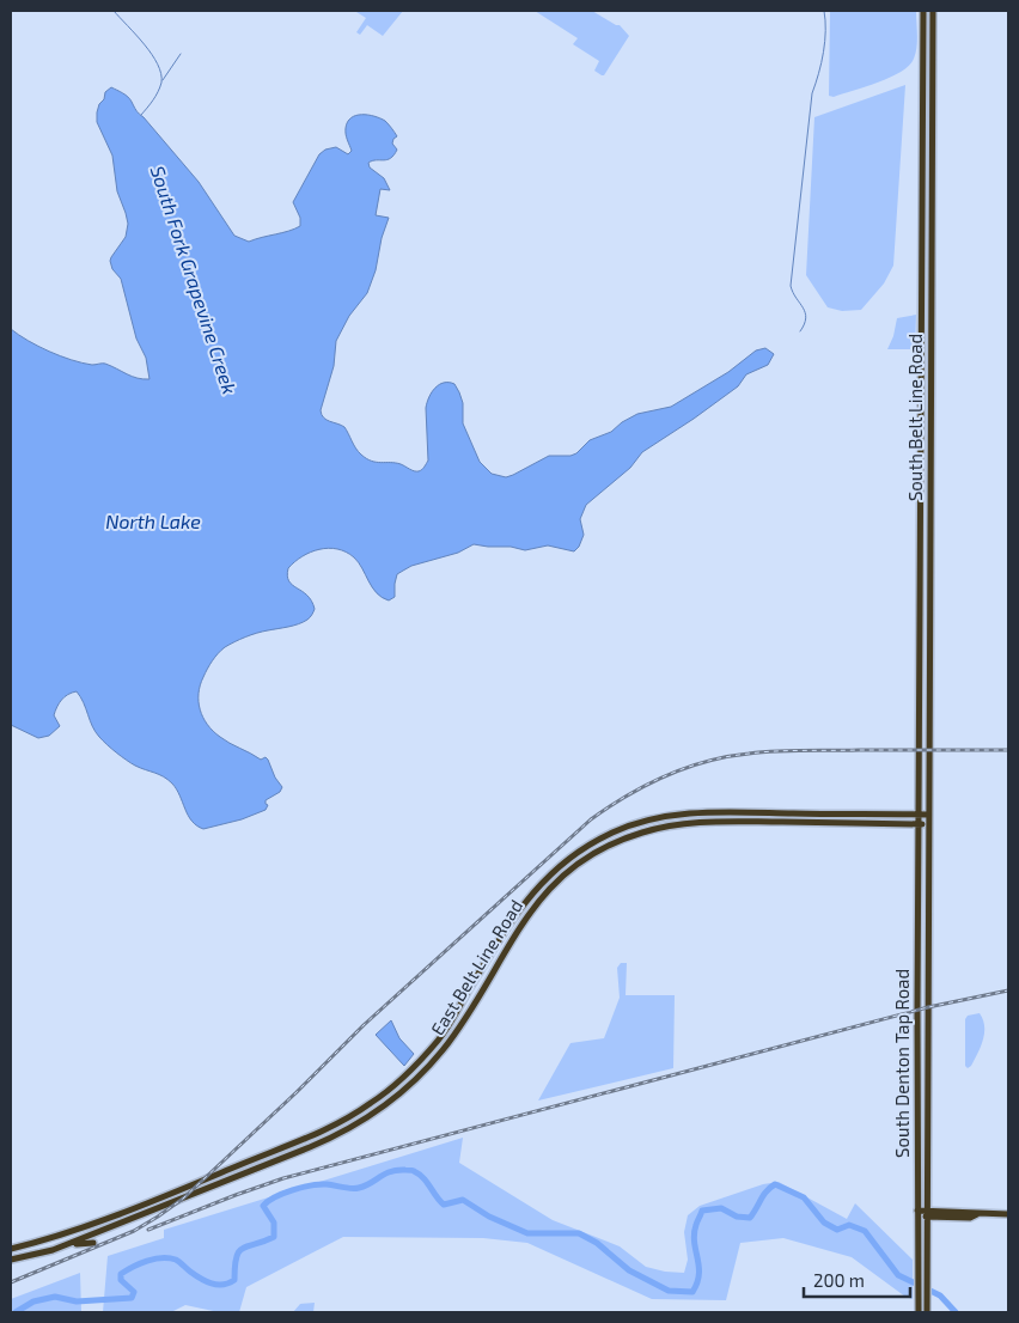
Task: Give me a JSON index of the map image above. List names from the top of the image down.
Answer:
{
  "streets": {
    "main road": ["South Belt Line Road", "East Belt Line Road", "South Denton Tap Road"]
  },
  "crossings": [
    ["South Belt Line Road", "East Belt Line Road"],
    ["South Belt Line Road", "South Denton Tap Road"],
    ["East Belt Line Road", "South Denton Tap Road"]
  ],
  "water": ["South Fork Grapevine Creek", "North Lake"],
  "scale_bar": "200 m"
}
